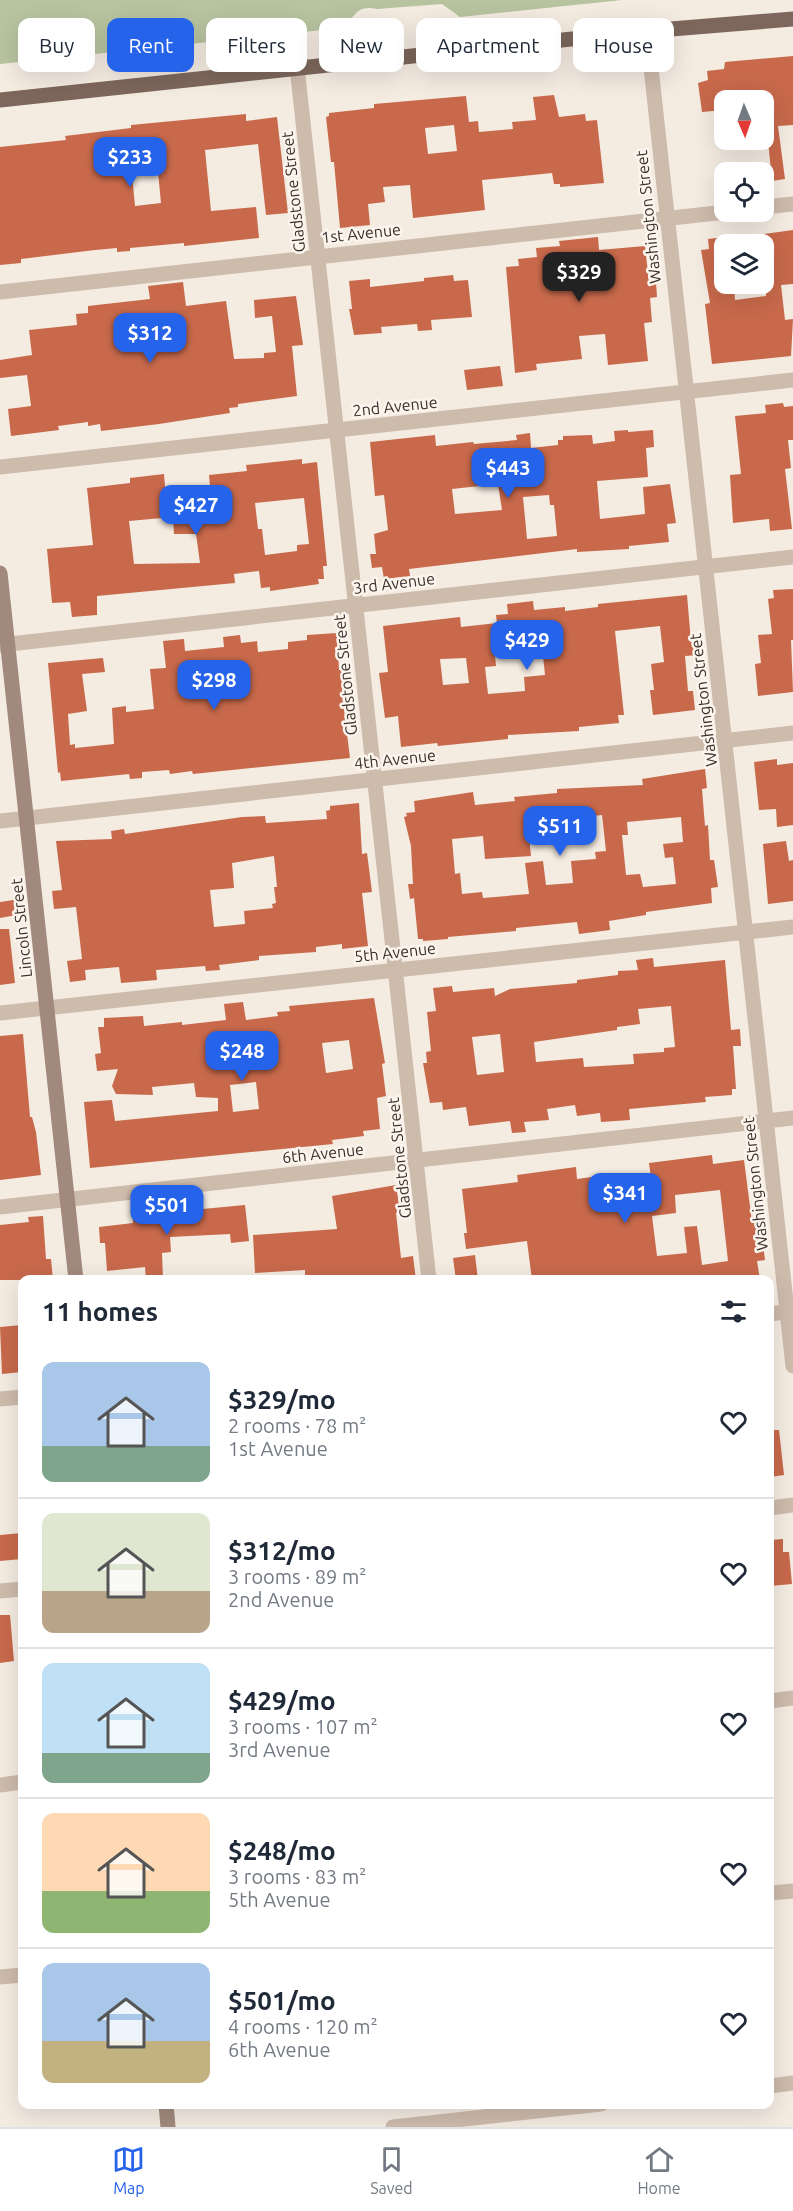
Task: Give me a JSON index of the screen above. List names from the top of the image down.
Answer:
{
  "streets": {
    "street": [
      "Gladstone Street",
      "Washington Street",
      "1st Avenue",
      "2nd Avenue",
      "3rd Avenue",
      "4th Avenue",
      "Lincoln Street",
      "5th Avenue",
      "6th Avenue"
    ]
  },
  "crossings": [
    ["Gladstone Street", "1st Avenue"],
    ["Gladstone Street", "2nd Avenue"],
    ["Gladstone Street", "3rd Avenue"],
    ["Gladstone Street", "4th Avenue"],
    ["Gladstone Street", "5th Avenue"],
    ["Gladstone Street", "6th Avenue"],
    ["Washington Street", "1st Avenue"],
    ["Washington Street", "2nd Avenue"],
    ["Washington Street", "3rd Avenue"],
    ["Washington Street", "4th Avenue"],
    ["Washington Street", "5th Avenue"],
    ["Washington Street", "6th Avenue"],
    ["3rd Avenue", "Lincoln Street"],
    ["4th Avenue", "Lincoln Street"],
    ["Lincoln Street", "5th Avenue"],
    ["Lincoln Street", "6th Avenue"]
  ],
  "north": "bottom",
  "page": {
    "chip": [
      "Buy",
      "Rent",
      "Filters",
      "New",
      "Apartment",
      "House"
    ],
    "price": [
      "$233",
      "$329",
      "$312",
      "$443",
      "$427",
      "$429",
      "$298",
      "$511",
      "$248",
      "$341",
      "$501"
    ],
    "heading": "11 homes",
    "list": [
      {
        "name": "$329/mo",
        "note": "2 rooms · 78 m² · 1st Avenue"
      },
      {
        "name": "$312/mo",
        "note": "3 rooms · 89 m² · 2nd Avenue"
      },
      {
        "name": "$429/mo",
        "note": "3 rooms · 107 m² · 3rd Avenue"
      },
      {
        "name": "$248/mo",
        "note": "3 rooms · 83 m² · 5th Avenue"
      },
      {
        "name": "$501/mo",
        "note": "4 rooms · 120 m² · 6th Avenue"
      }
    ],
    "tabs": ["Map", "Saved", "Home"]
  }
}
